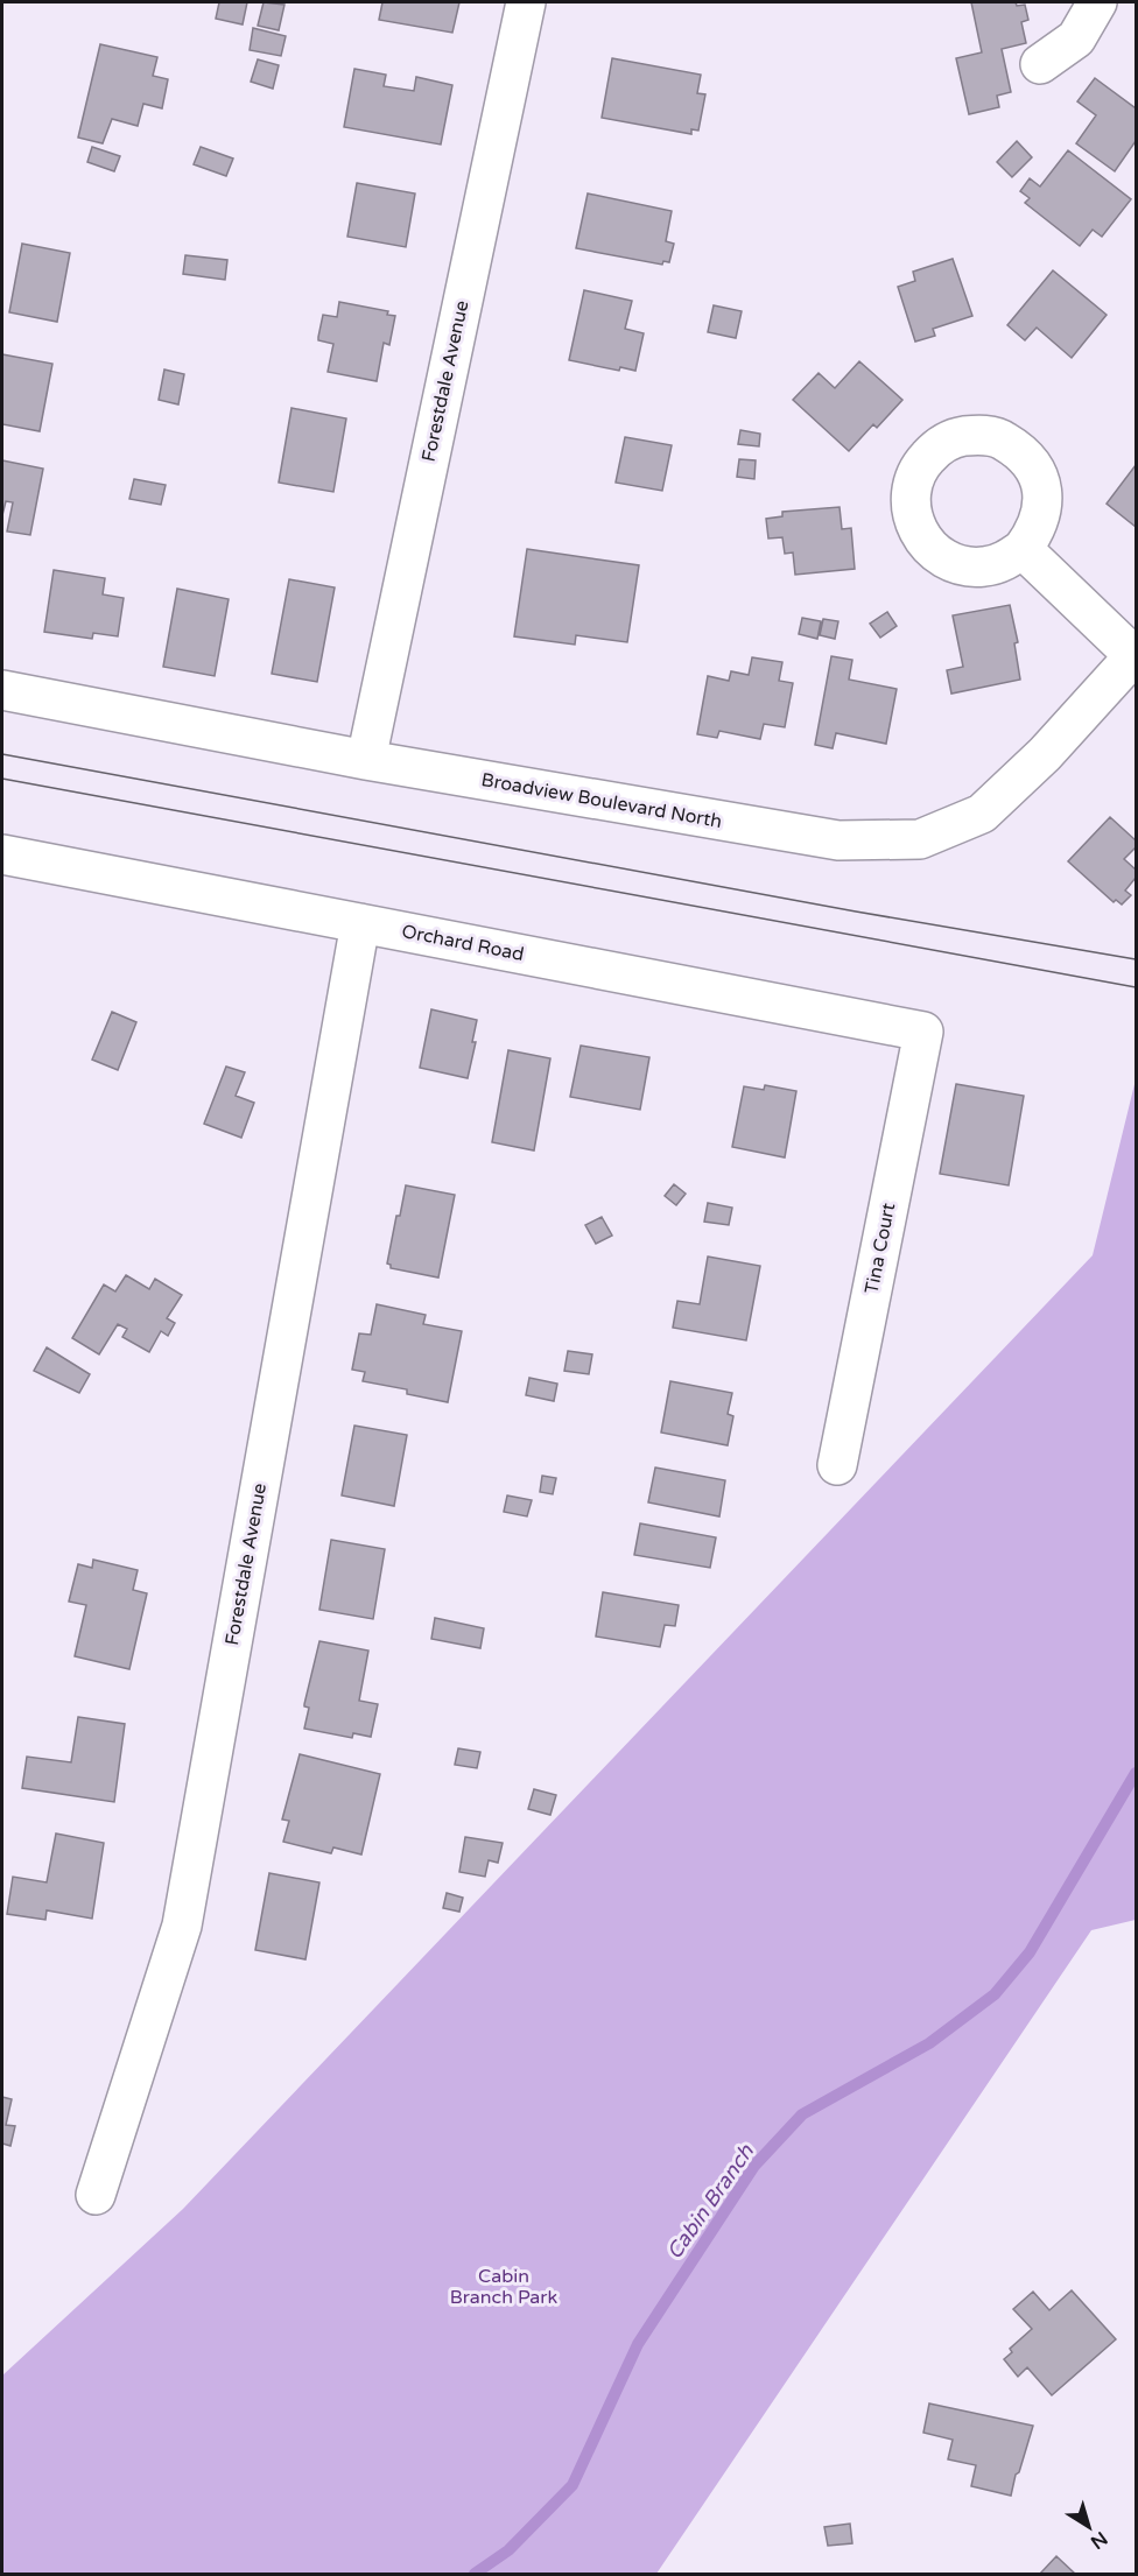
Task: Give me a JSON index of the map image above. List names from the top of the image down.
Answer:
{
  "streets": {
    "street": [
      "Forestdale Avenue",
      "Broadview Boulevard North",
      "Orchard Road",
      "Tina Court"
    ]
  },
  "crossings": [
    ["Forestdale Avenue", "Broadview Boulevard North"],
    ["Forestdale Avenue", "Orchard Road"],
    ["Orchard Road", "Tina Court"]
  ],
  "water": ["Cabin Branch"],
  "parks": ["Cabin Branch Park"],
  "north": "bottom right"
}
